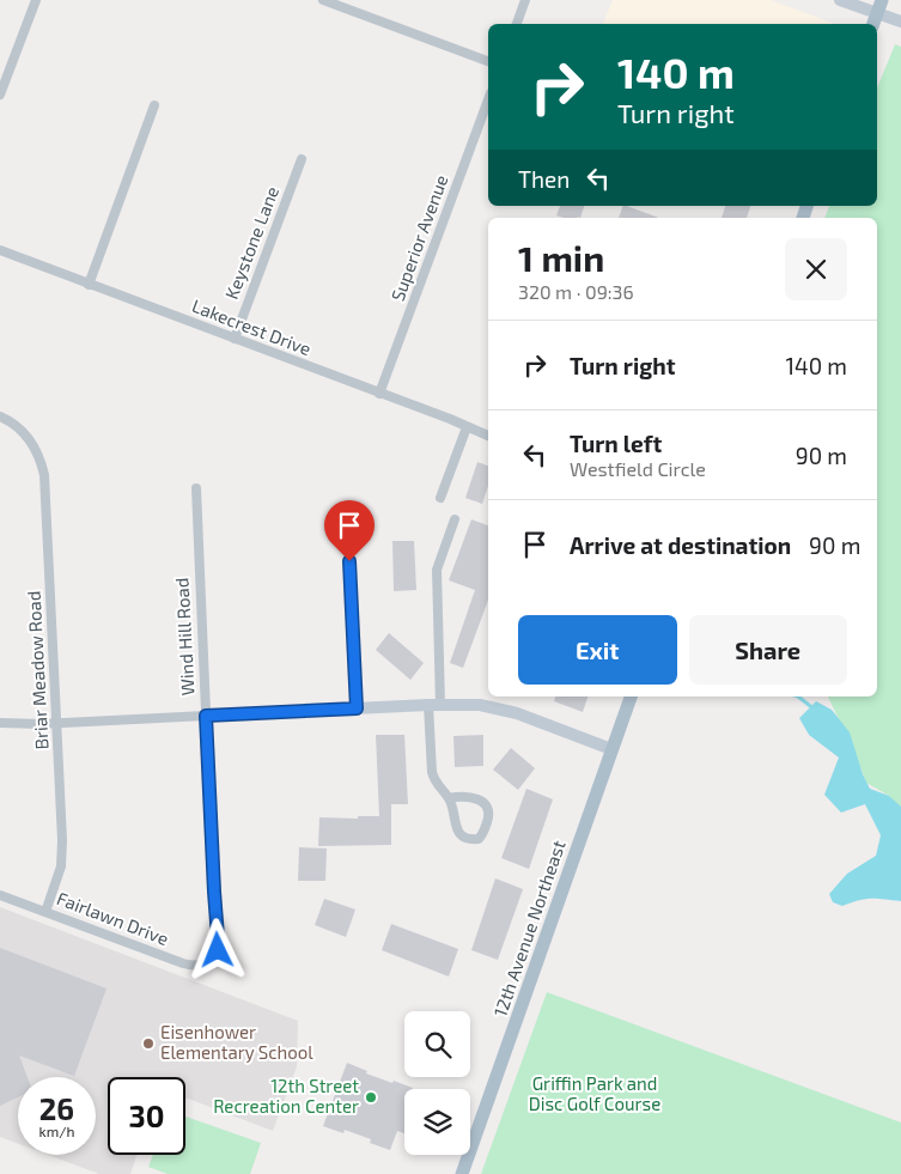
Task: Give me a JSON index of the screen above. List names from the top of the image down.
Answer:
{
  "streets": {
    "main road": ["12th Avenue Northeast"],
    "street": [
      "Superior Avenue",
      "Keystone Lane",
      "Lakecrest Drive",
      "Wind Hill Road",
      "Briar Meadow Road",
      "Fairlawn Drive"
    ]
  },
  "crossings": [
    ["Superior Avenue", "Lakecrest Drive"],
    ["Keystone Lane", "Lakecrest Drive"],
    ["Wind Hill Road", "Fairlawn Drive"],
    ["Briar Meadow Road", "Fairlawn Drive"]
  ],
  "parks": ["Griffin Park and Disc Golf Course"],
  "places": ["Eisenhower Elementary School", "12th Street Recreation Center"],
  "page": {
    "turn": ["140 m", "Turn right"],
    "then": "Then",
    "heading": ["1 min", "320 m · 09:36"],
    "list": [
      {
        "name": "Turn right",
        "value": "140 m"
      },
      {
        "name": "Turn left",
        "note": "Westfield Circle",
        "value": "90 m"
      },
      {
        "name": "Arrive at destination",
        "value": "90 m"
      }
    ],
    "buttons": ["Exit", "Share"],
    "speed": "26 km/h",
    "limit": "30"
  }
}
